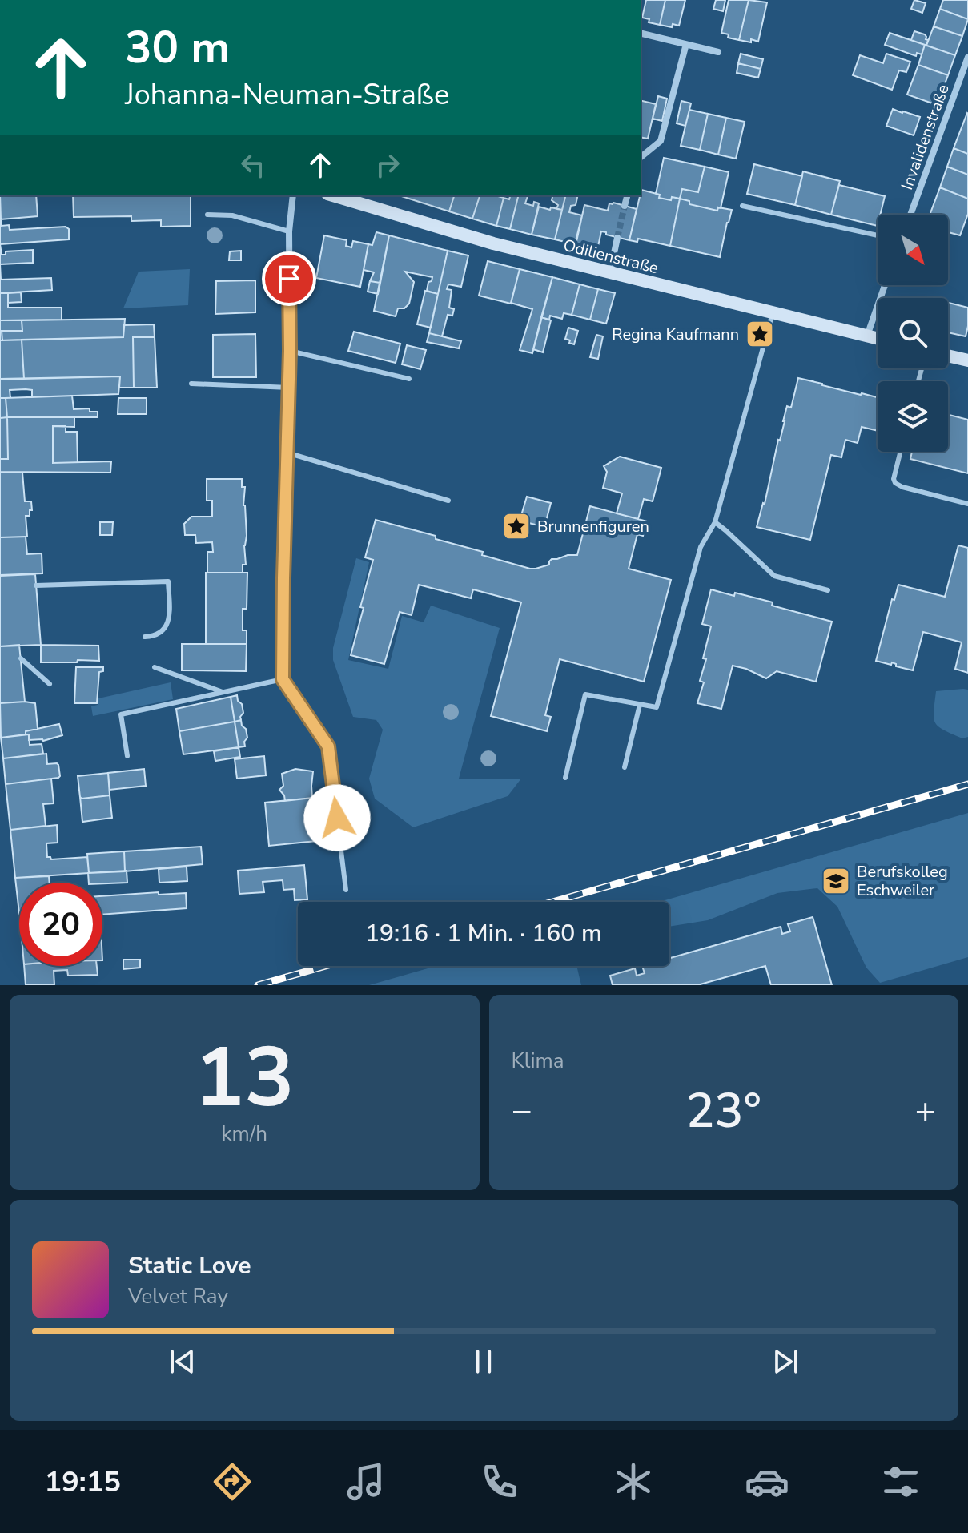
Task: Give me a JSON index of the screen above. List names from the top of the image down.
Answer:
{
  "streets": {
    "main road": ["Odilienstraße"],
    "street": ["Invalidenstraße"]
  },
  "places": {
    "place": ["Regina Kaufmann", "Brunnenfiguren"],
    "school or university": ["Berufskolleg Eschweiler"]
  },
  "north": "bottom right",
  "page": {
    "turn": ["30 m", "Johanna-Neuman-Straße"],
    "limit": "20",
    "trip": "19:16 · 1 Min. · 160 m",
    "tile": [
      ["13", "km/h"],
      "Klima"
    ],
    "heat": ["−", "23°", "+"],
    "song": ["Static Love", "Velvet Ray"],
    "tabs": "19:15"
  }
}
